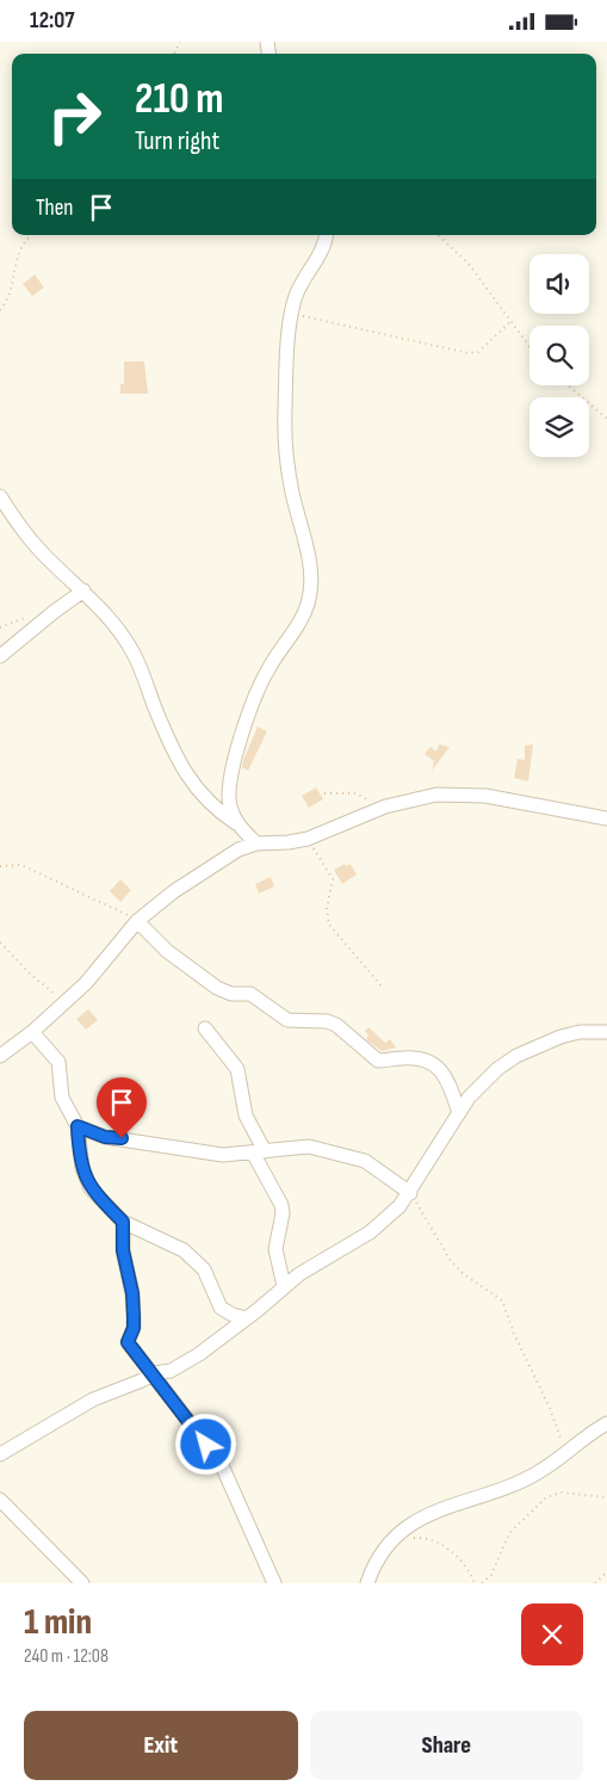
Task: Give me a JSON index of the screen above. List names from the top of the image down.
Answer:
{
  "page": {
    "status": "12:07",
    "turn": ["210 m", "Turn right"],
    "then": "Then",
    "heading": ["1 min", "240 m · 12:08"],
    "buttons": ["Exit", "Share"]
  }
}
